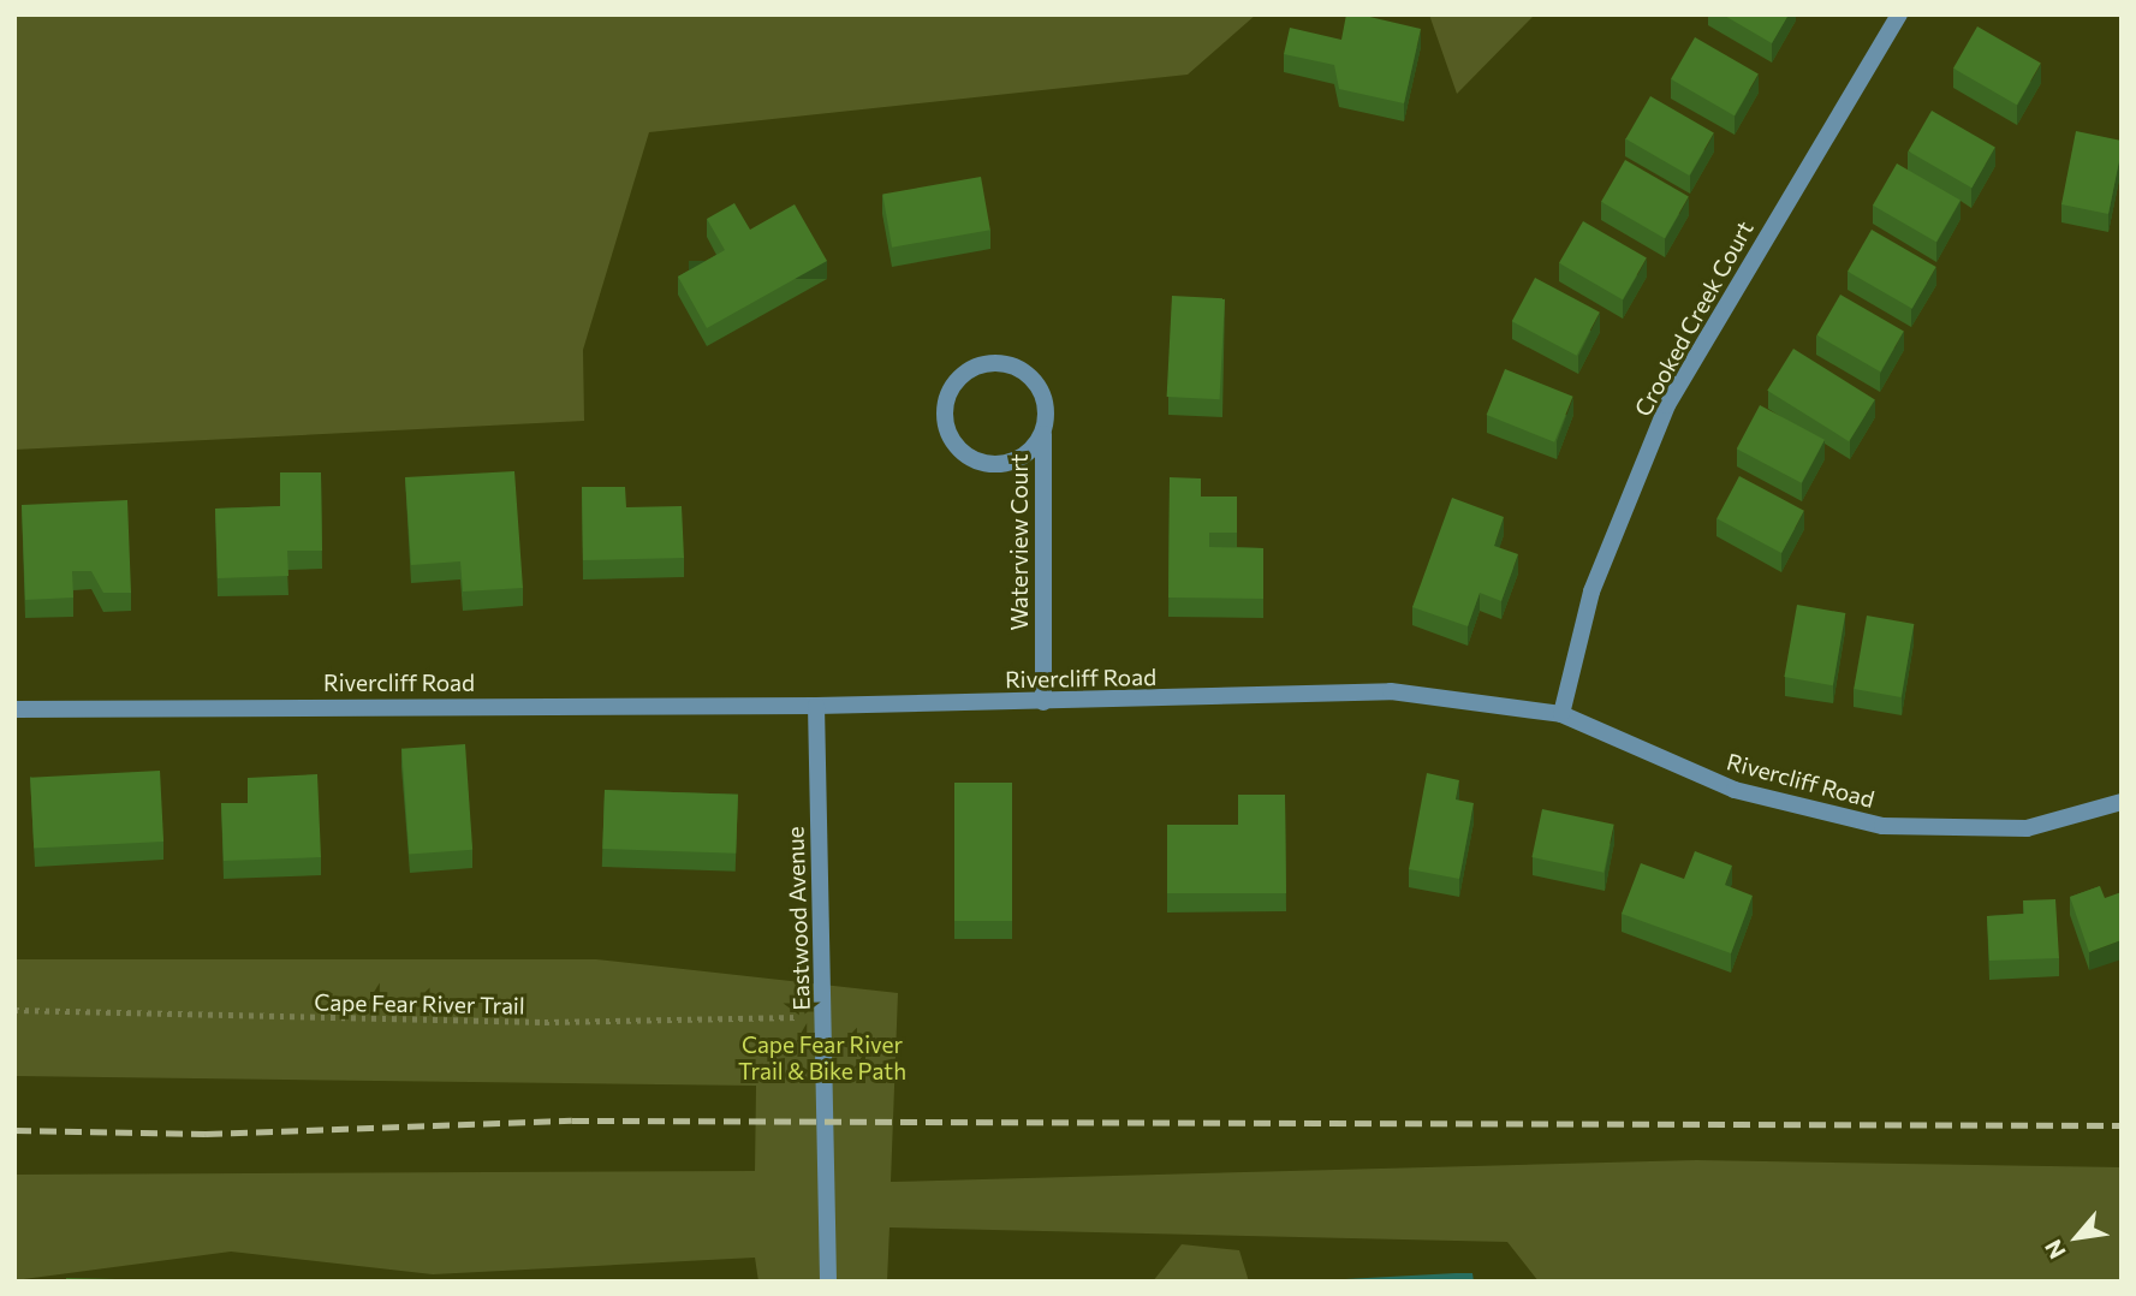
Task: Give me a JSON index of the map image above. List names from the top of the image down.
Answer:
{
  "streets": {
    "street": [
      "Crooked Creek Court",
      "Waterview Court",
      "Rivercliff Road",
      "Eastwood Avenue"
    ],
    "path": ["Cape Fear River Trail"]
  },
  "crossings": [
    ["Crooked Creek Court", "Rivercliff Road"],
    ["Waterview Court", "Rivercliff Road"],
    ["Rivercliff Road", "Eastwood Avenue"],
    ["Eastwood Avenue", "Cape Fear River Trail"]
  ],
  "parks": ["Cape Fear River Trail & Bike Path"],
  "north": "bottom left"
}
